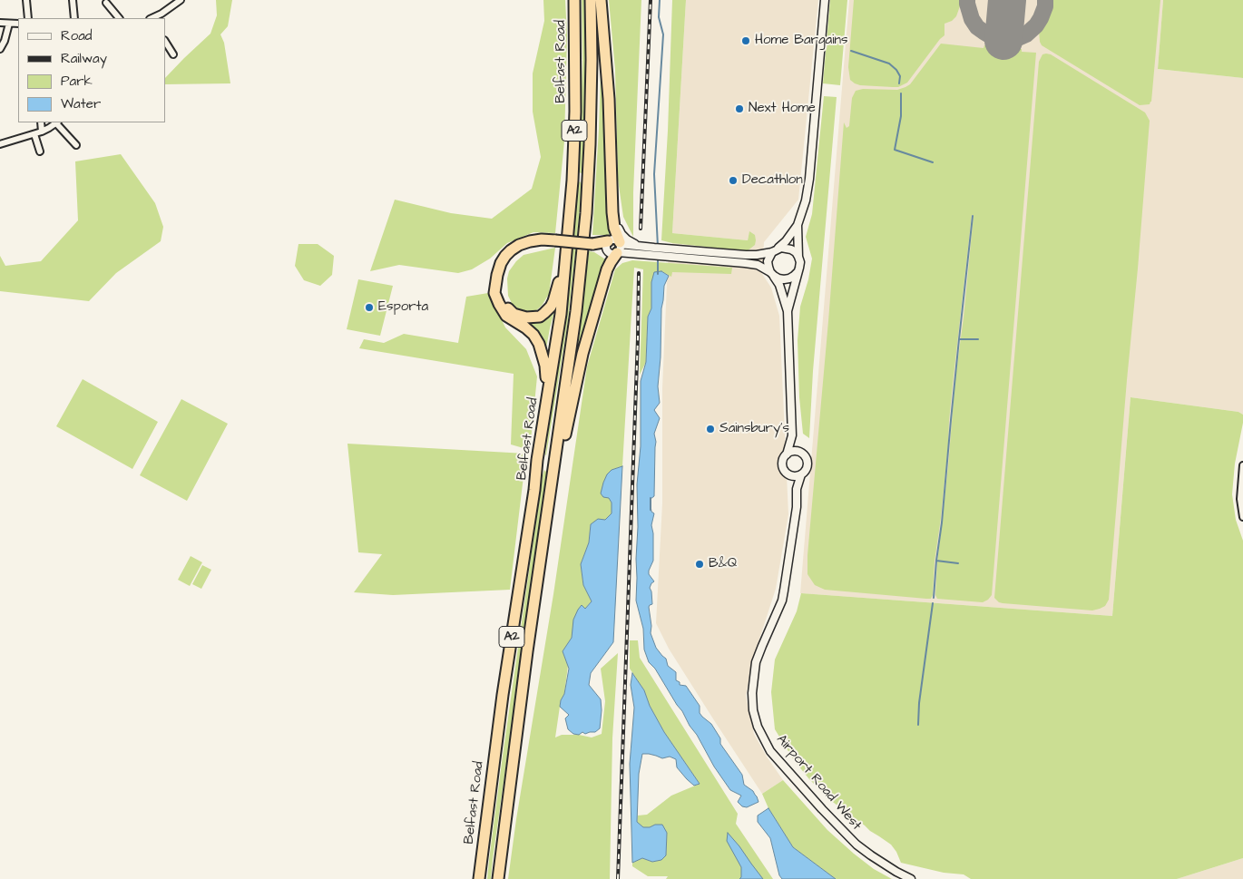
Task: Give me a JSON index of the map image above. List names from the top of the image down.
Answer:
{
  "streets": {
    "highway": ["Belfast Road", "A2"],
    "street": ["Airport Road West"]
  },
  "places": [
    "Home Bargains",
    "Next Home",
    "Decathlon",
    "Esporta",
    "Sainsbury's",
    "B&Q"
  ],
  "legend": [
    "Road",
    "Railway",
    "Park",
    "Water"
  ]
}
